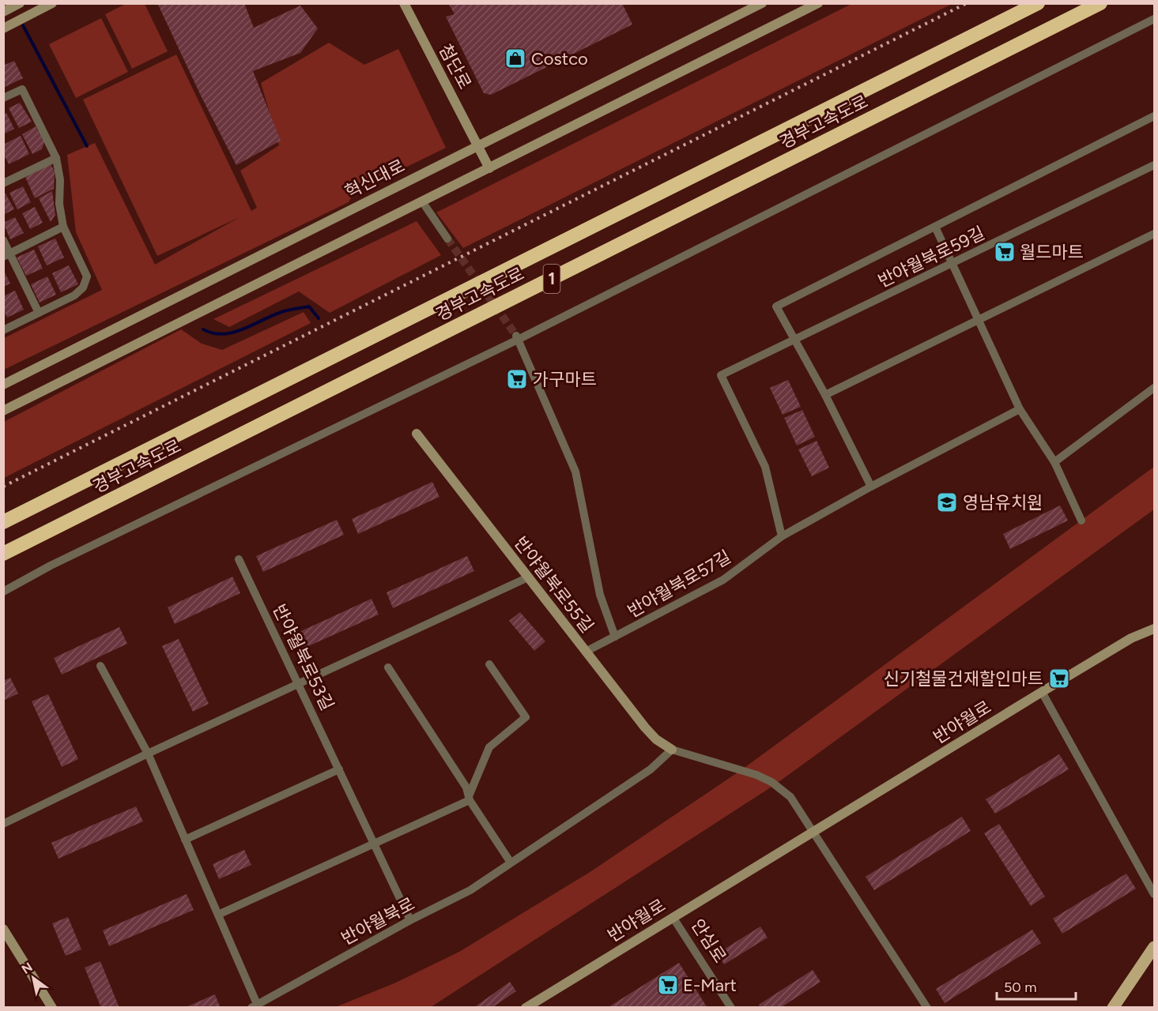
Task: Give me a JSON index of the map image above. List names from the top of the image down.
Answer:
{
  "streets": {
    "highway": ["경부고속도로", "1"],
    "main road": [
      "첨단로",
      "혁신대로",
      "반야월북로55길",
      "반야월로"
    ],
    "street": [
      "반야월북로59길",
      "반야월북로57길",
      "반야월북로53길",
      "반야월북로",
      "안심로"
    ]
  },
  "crossings": [
    ["첨단로", "혁신대로"],
    ["반야월북로59길", "반야월북로57길"],
    ["반야월북로57길", "반야월북로55길"],
    ["반야월북로55길", "반야월북로"],
    ["반야월북로53길", "반야월북로"],
    ["반야월로", "안심로"]
  ],
  "places": {
    "shop": ["Costco"],
    "supermarket": [
      "월드마트",
      "가구마트",
      "신기철물건재할인마트",
      "E-Mart"
    ],
    "school or university": ["영남유치원"]
  },
  "scale_bar": "50 m",
  "north": "top left"
}
